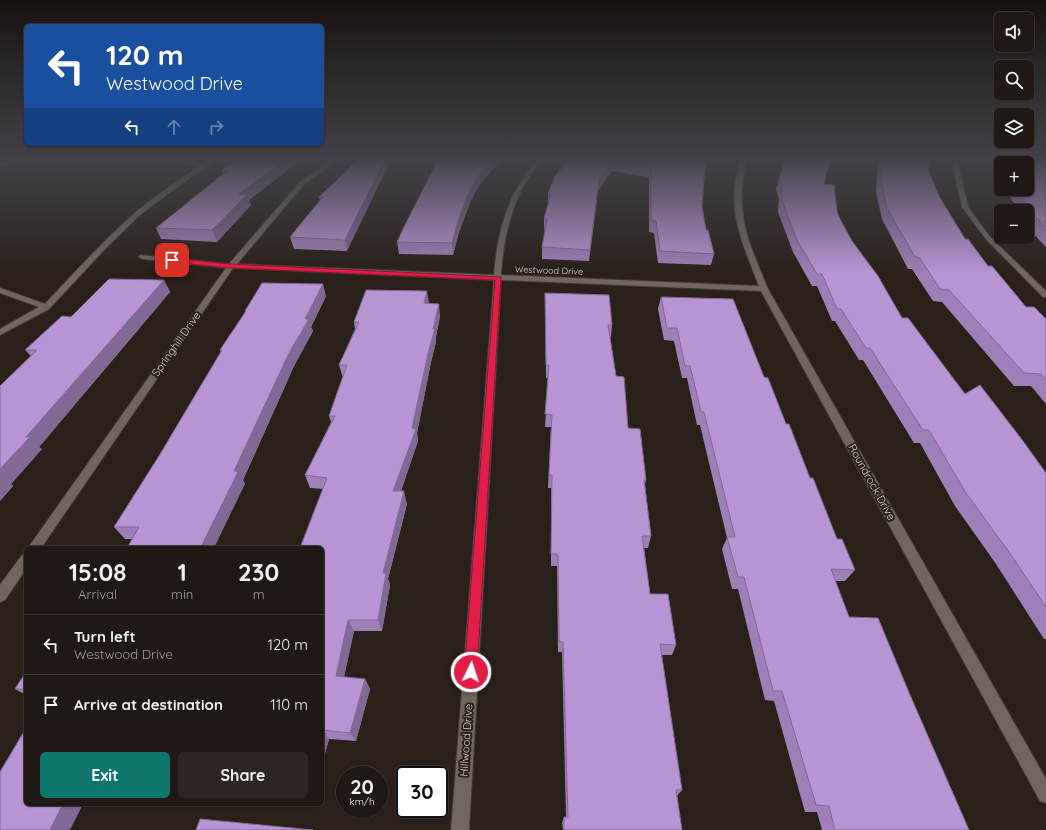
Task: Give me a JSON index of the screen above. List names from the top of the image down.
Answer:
{
  "streets": {
    "street": [
      "Westwood Drive",
      "Springhill Drive",
      "Roundrock Drive",
      "Hillwood Drive"
    ]
  },
  "crossings": [
    ["Westwood Drive", "Springhill Drive"],
    ["Westwood Drive", "Roundrock Drive"],
    ["Westwood Drive", "Hillwood Drive"]
  ],
  "page": {
    "map_buttons": ["+", "−"],
    "turn": ["120 m", "Westwood Drive"],
    "eta": [
      "15:08",
      "Arrival",
      "1",
      "min",
      "230",
      "m"
    ],
    "list": [
      {
        "name": "Turn left",
        "note": "Westwood Drive",
        "value": "120 m"
      },
      {
        "name": "Arrive at destination",
        "value": "110 m"
      }
    ],
    "buttons": ["Exit", "Share"],
    "speed": "20 km/h",
    "limit": "30"
  }
}
